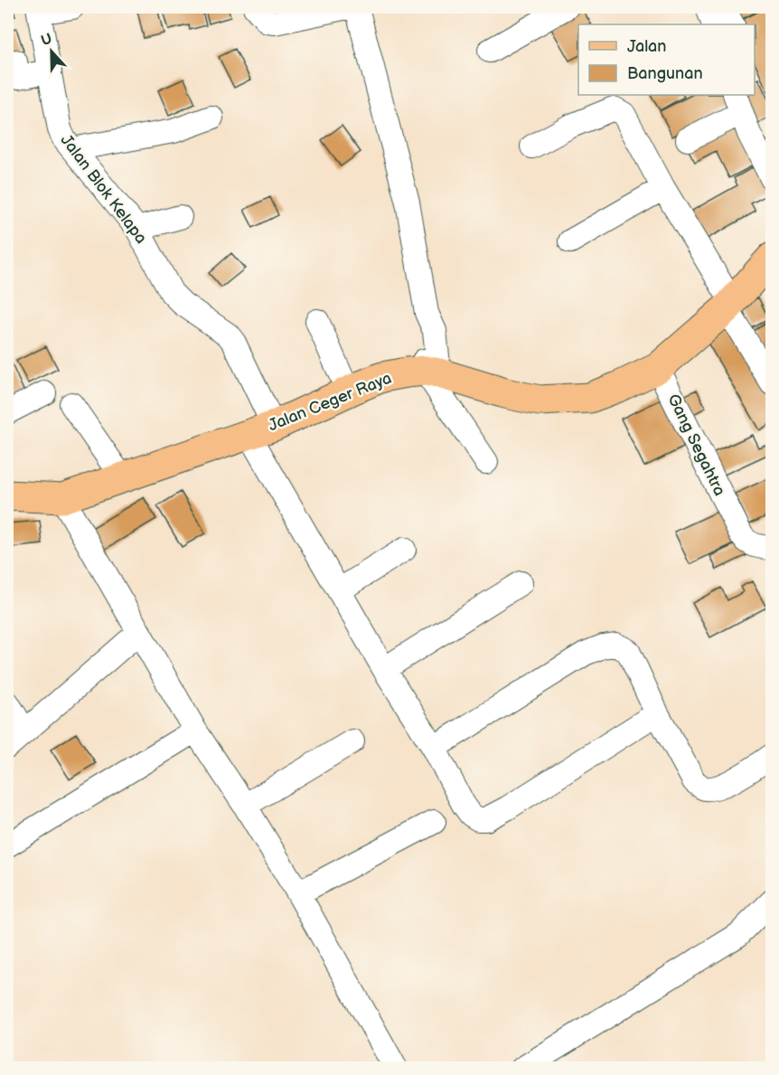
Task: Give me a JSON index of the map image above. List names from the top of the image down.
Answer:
{
  "streets": {
    "main road": ["Jalan Ceger Raya"],
    "street": ["Jalan Blok Kelapa", "Gang Segahtra"]
  },
  "crossings": [
    ["Jalan Blok Kelapa", "Jalan Ceger Raya"],
    ["Jalan Ceger Raya", "Gang Segahtra"]
  ],
  "legend": ["Jalan", "Bangunan"],
  "north": "top"
}
